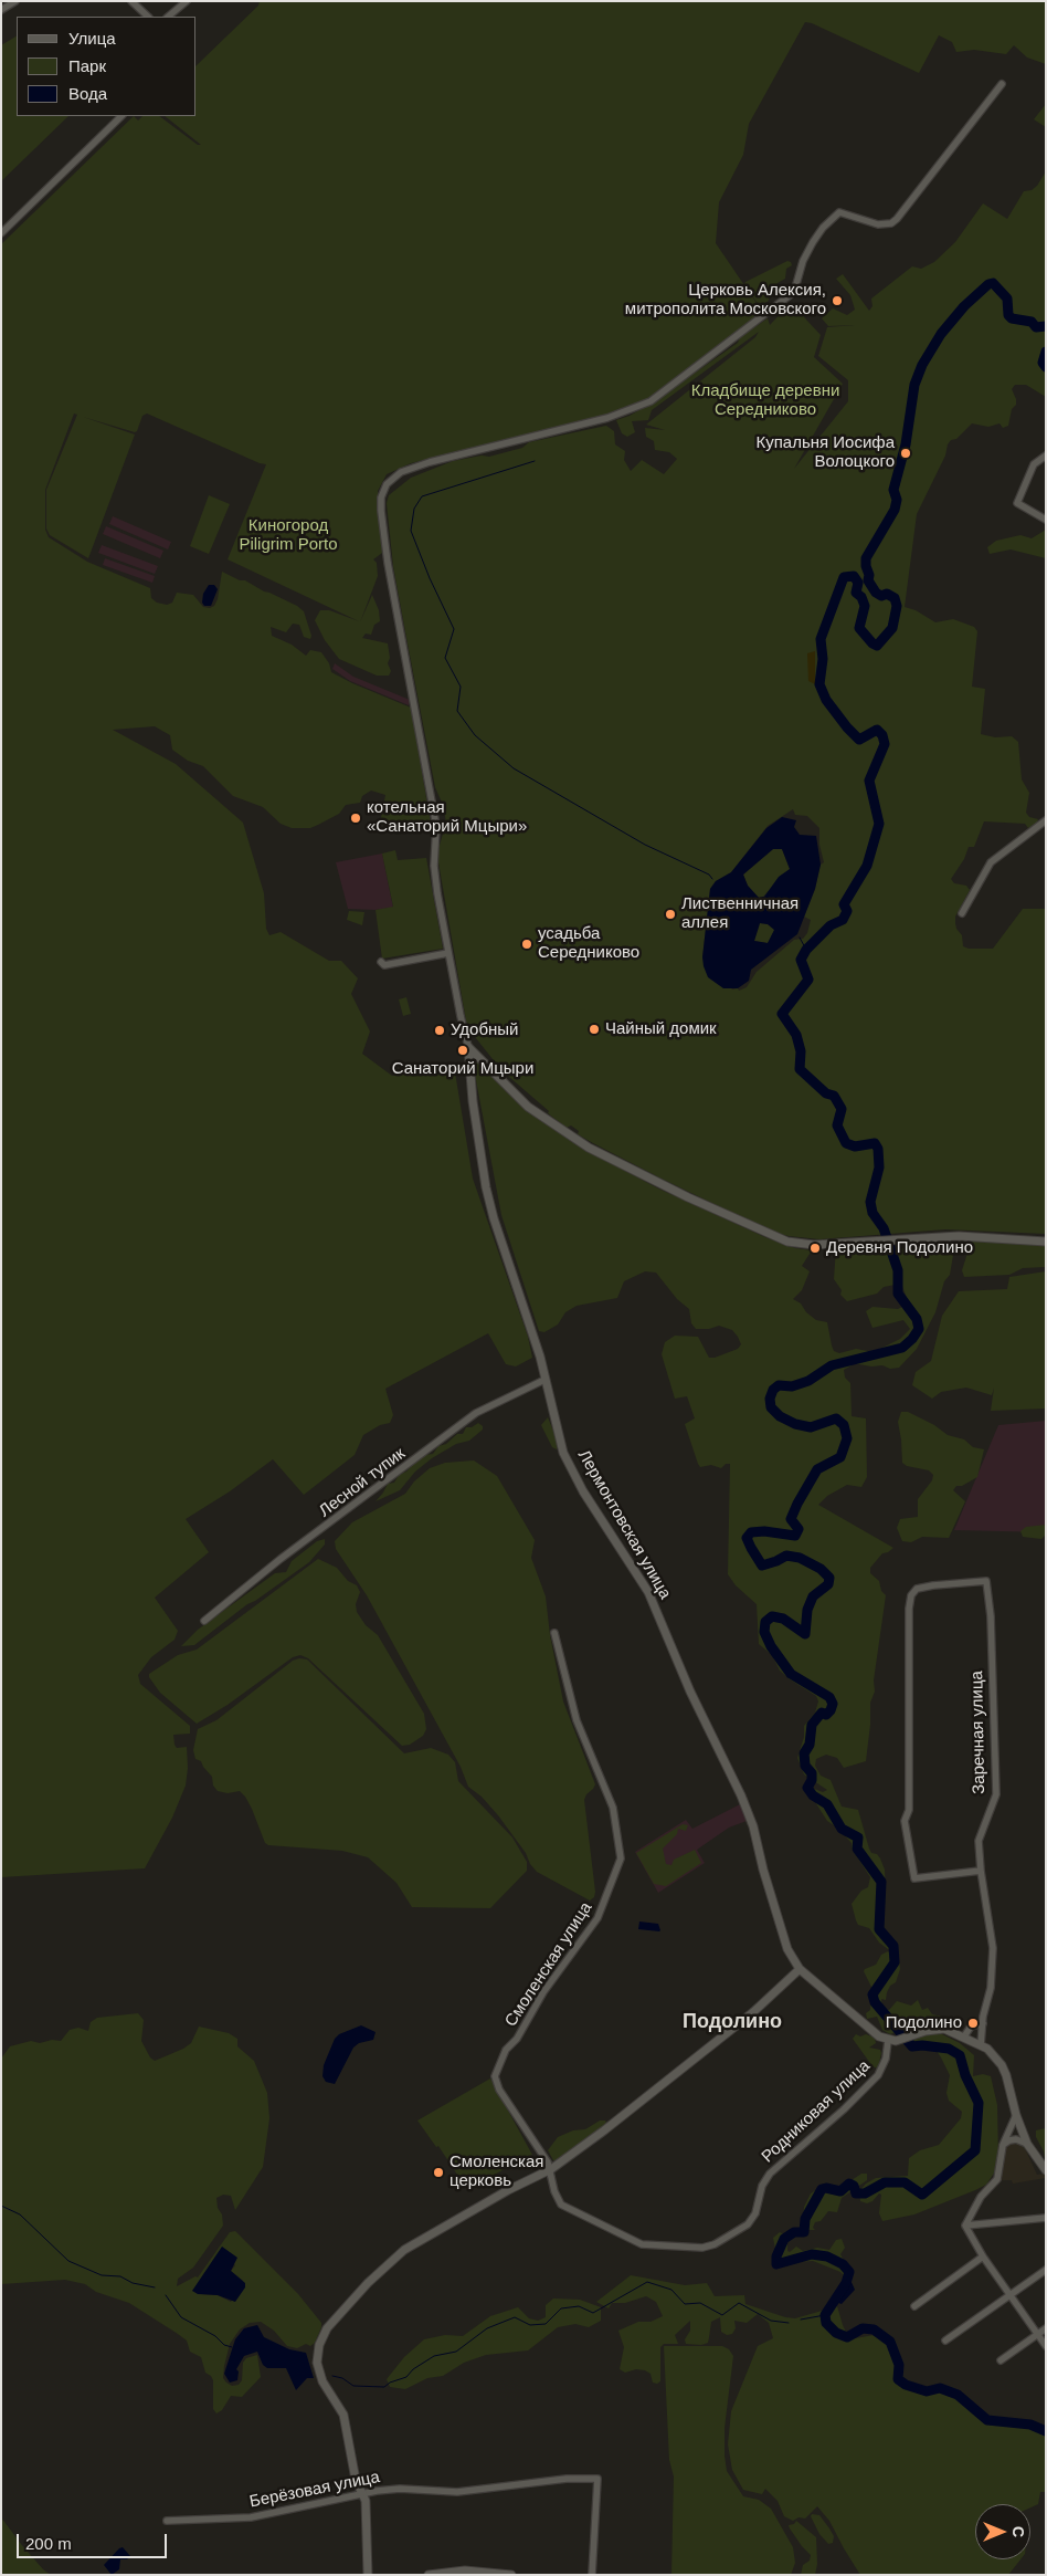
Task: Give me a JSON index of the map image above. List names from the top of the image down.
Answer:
{
  "streets": {
    "street": [
      "Лесной тупик",
      "Лермонтовская улица",
      "Заречная улица",
      "Смоленская улица",
      "Родниковая улица",
      "Берёзовая улица"
    ]
  },
  "crossings": [
    ["Лесной тупик", "Лермонтовская улица"],
    ["Лермонтовская улица", "Родниковая улица"],
    ["Смоленская улица", "Родниковая улица"]
  ],
  "districts": ["Подолино"],
  "parks": ["Кладбище деревни Середниково", "Киногород Piligrim Porto"],
  "places": [
    "Церковь Алексия, митрополита Московского",
    "Купальня Иосифа Волоцкого",
    "котельная «Санаторий Мцыри»",
    "Лиственничная аллея",
    "усадьба Середниково",
    "Чайный домик",
    "Удобный",
    "Санаторий Мцыри",
    "Деревня Подолино",
    "Подолино",
    "Смоленская церковь"
  ],
  "legend": ["Улица", "Парк", "Вода"],
  "scale_bar": "200 m",
  "north": "right"
}
